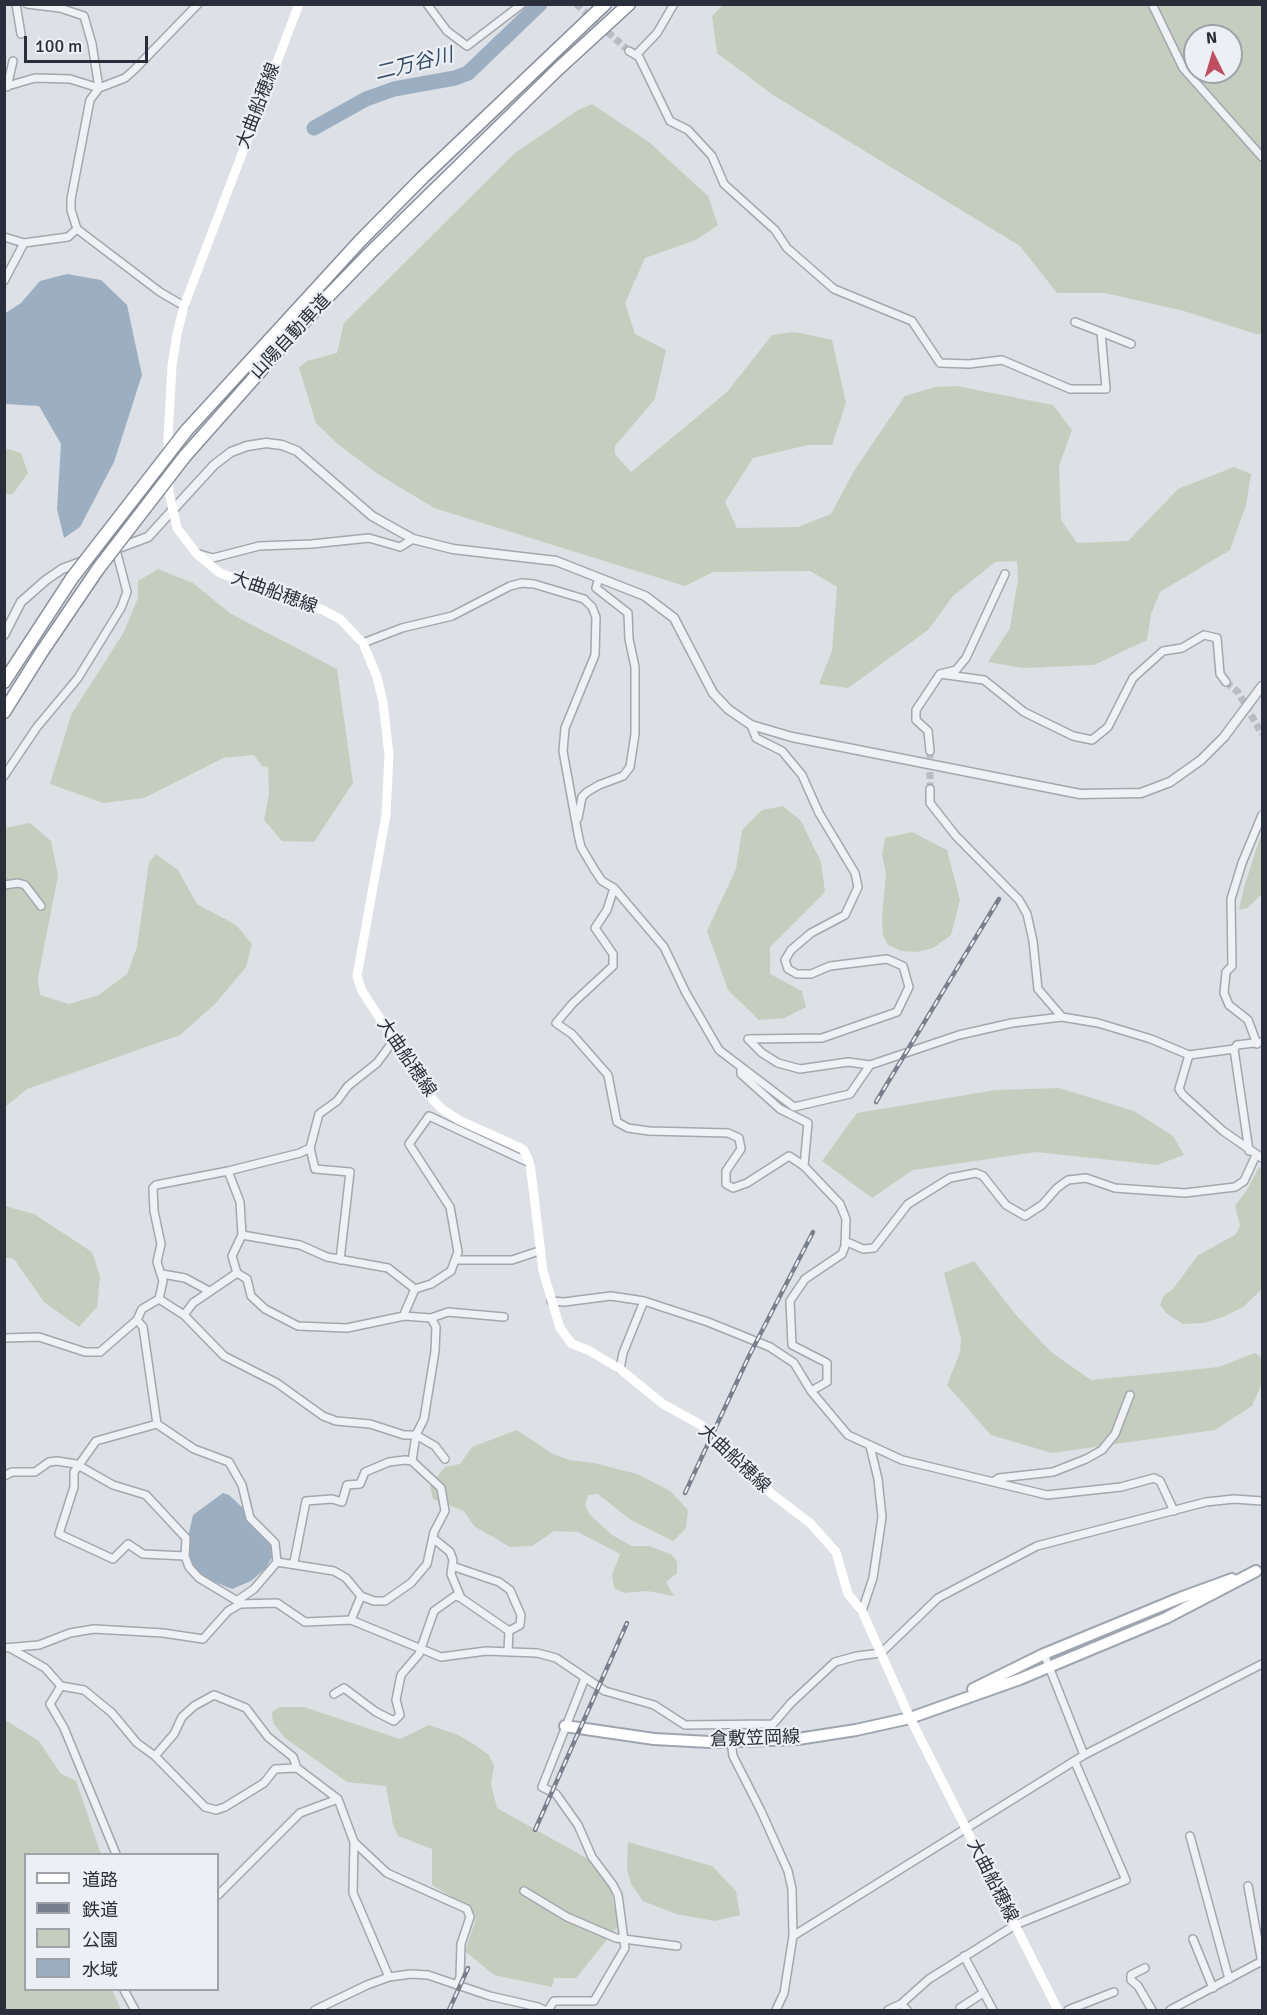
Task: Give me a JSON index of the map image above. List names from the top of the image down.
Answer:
{
  "streets": {
    "highway": ["山陽自動車道"],
    "main road": ["大曲船穂線", "倉敷笠岡線"]
  },
  "crossings": [
    ["大曲船穂線", "倉敷笠岡線"]
  ],
  "water": ["二万谷川"],
  "legend": [
    "道路",
    "鉄道",
    "公園",
    "水域"
  ],
  "scale_bar": "100 m",
  "north": "top"
}
